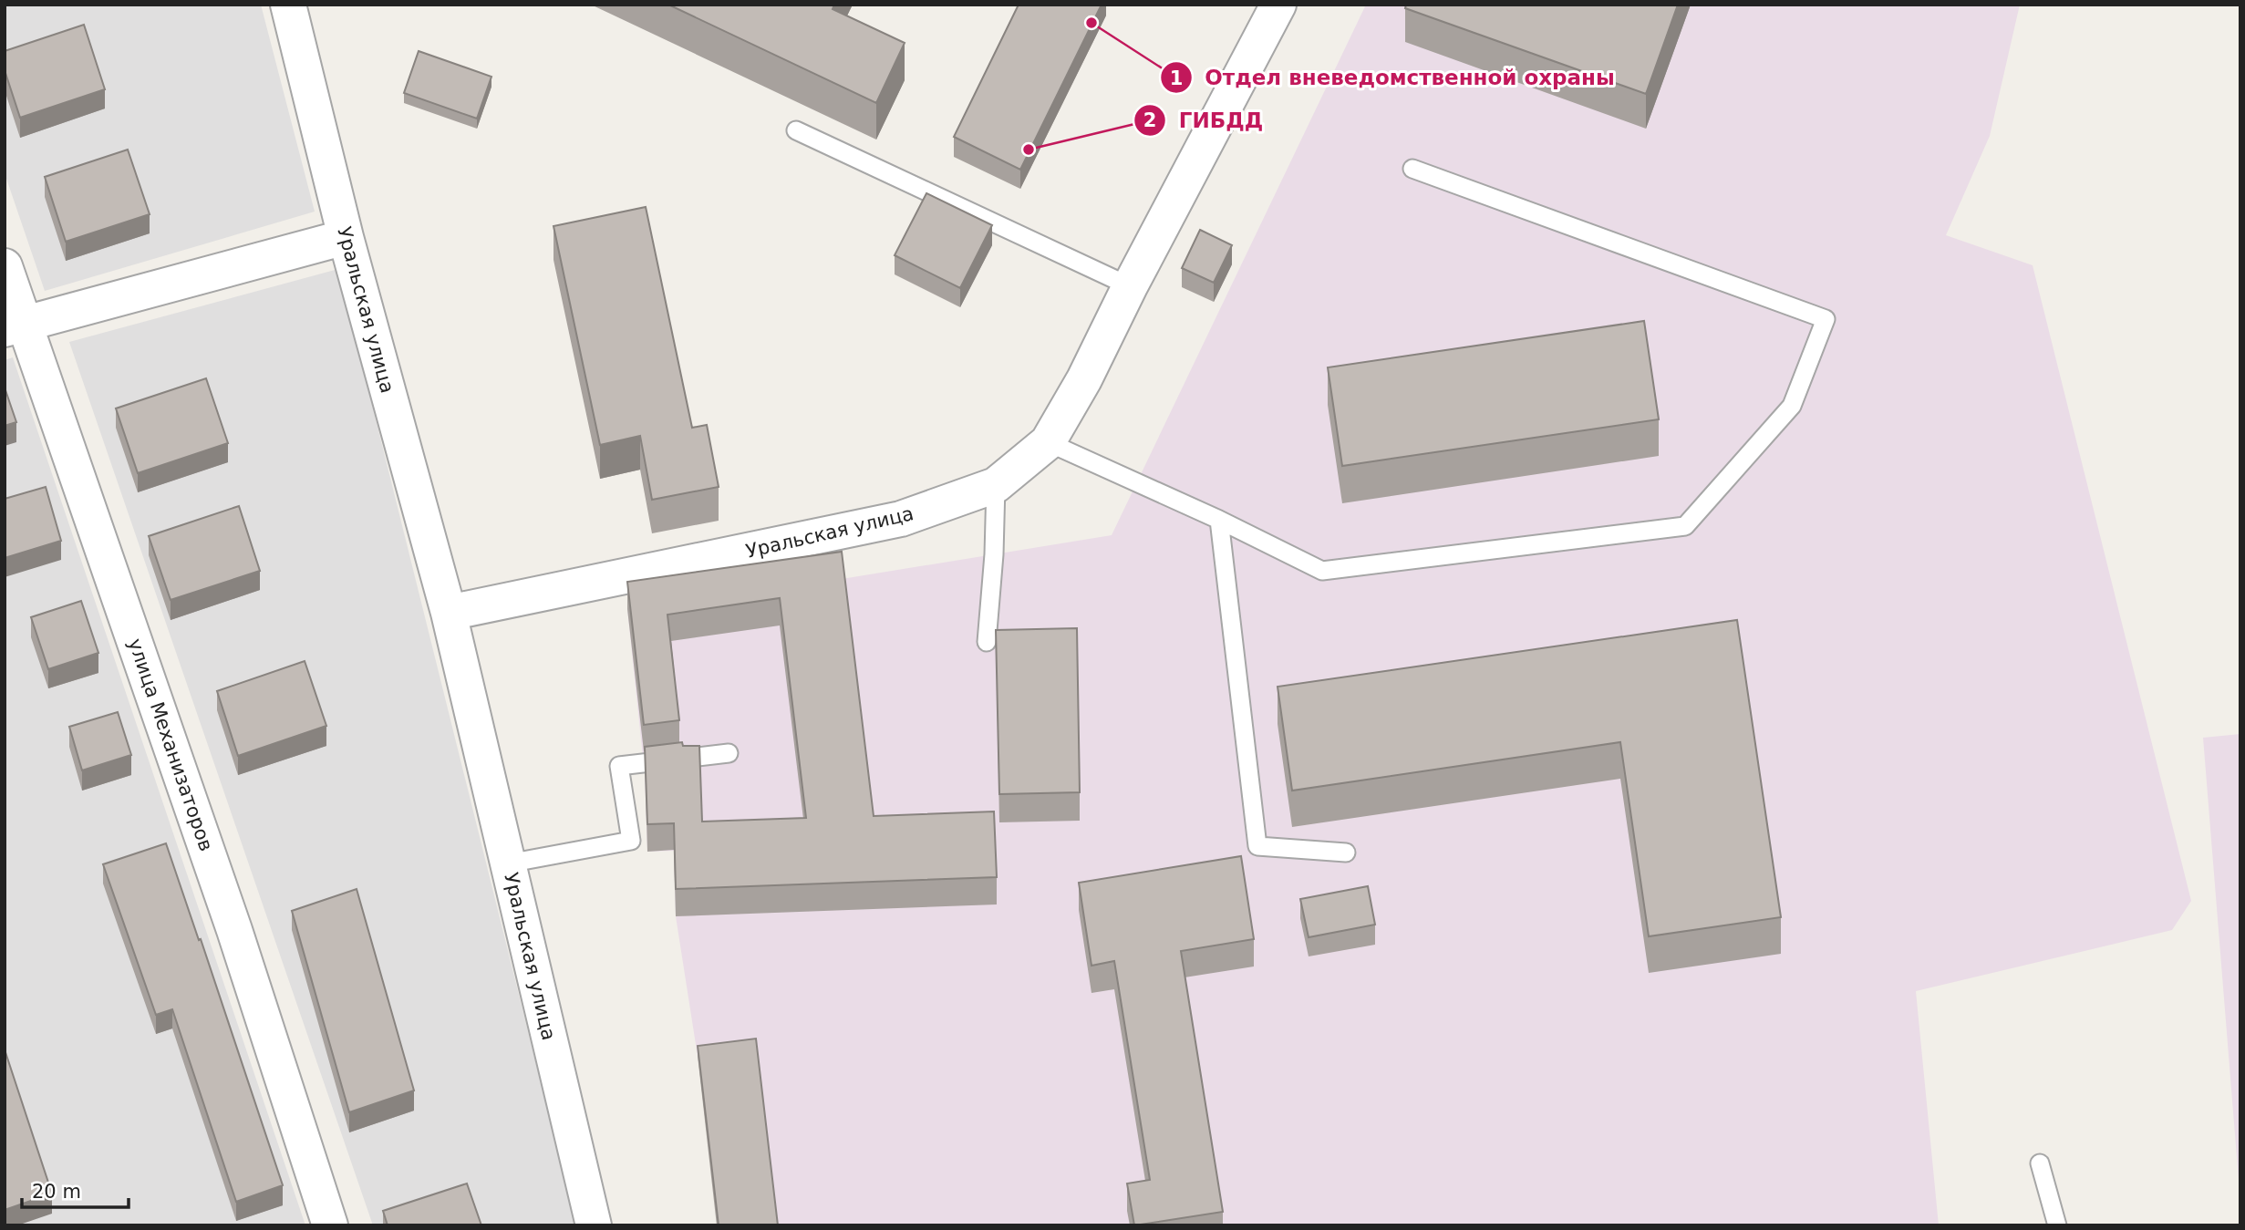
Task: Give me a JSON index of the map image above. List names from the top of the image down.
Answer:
{
  "streets": {
    "street": ["Уральская улица", "улица Механизаторов"]
  },
  "places": ["Отдел вневедомственной охраны", "ГИБДД"],
  "scale_bar": "20 m"
}
